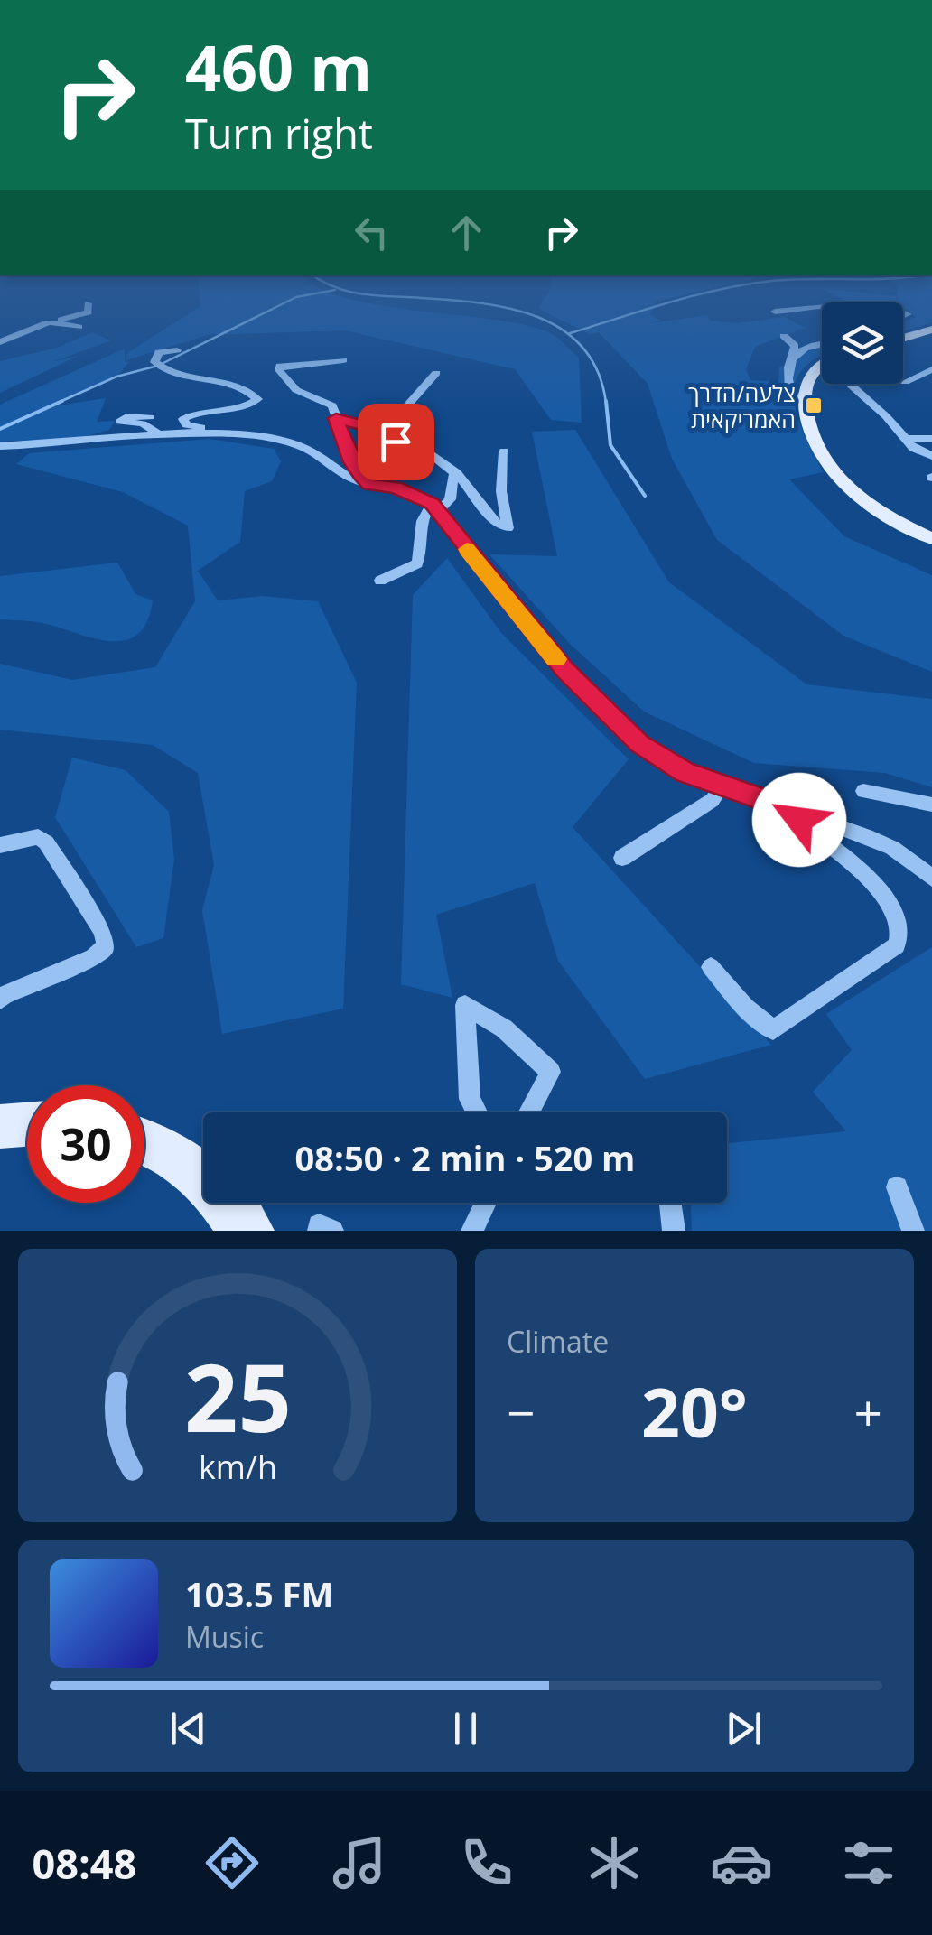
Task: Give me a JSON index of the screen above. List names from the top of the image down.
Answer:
{
  "places": {
    "transit": ["צלעה/הדרך האמריקאית"]
  },
  "page": {
    "turn": ["460 m", "Turn right"],
    "limit": "30",
    "trip": "08:50 · 2 min · 520 m",
    "tile": "Climate",
    "heat": ["−", "20°", "+"],
    "song": ["103.5 FM", "Music"],
    "tabs": "08:48",
    "gauge": ["25", "km/h"]
  }
}
